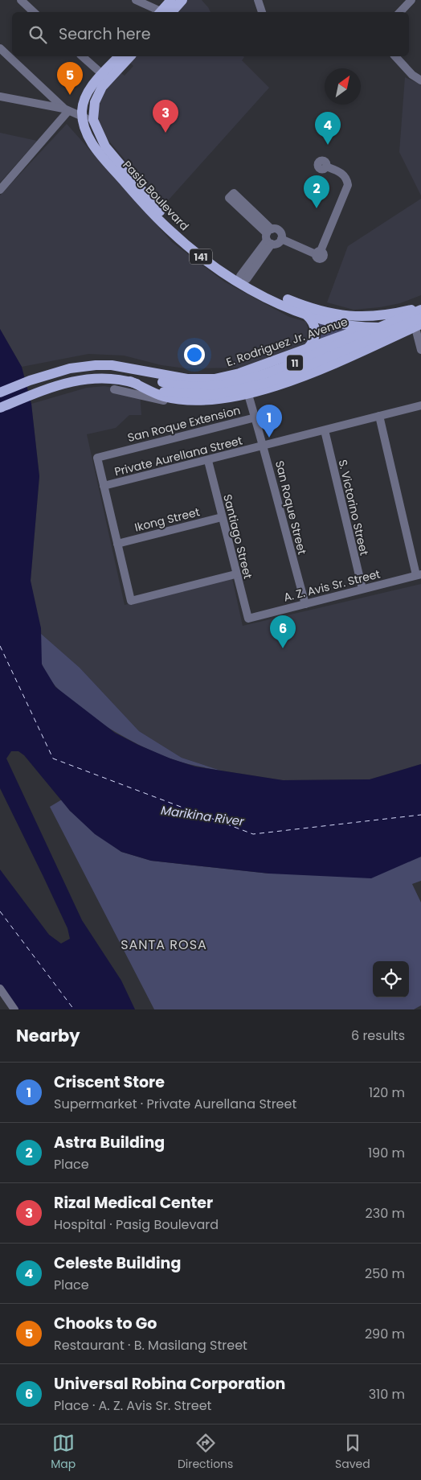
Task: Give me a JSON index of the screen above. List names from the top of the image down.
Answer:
{
  "streets": {
    "main road": [
      "Pasig Boulevard",
      "141",
      "E. Rodriguez Jr. Avenue",
      "11"
    ],
    "street": [
      "San Roque Extension",
      "Private Aurellana Street",
      "San Roque Street",
      "S. Victorino Street",
      "Ikong Street",
      "Santiago Street",
      "A. Z. Avis Sr. Street"
    ]
  },
  "crossings": [
    ["Pasig Boulevard", "E. Rodriguez Jr. Avenue"],
    ["Pasig Boulevard", "11"],
    ["E. Rodriguez Jr. Avenue", "11"],
    ["San Roque Extension", "Private Aurellana Street"],
    ["San Roque Extension", "San Roque Street"],
    ["Private Aurellana Street", "San Roque Street"],
    ["Private Aurellana Street", "S. Victorino Street"],
    ["Private Aurellana Street", "Santiago Street"],
    ["San Roque Street", "A. Z. Avis Sr. Street"],
    ["S. Victorino Street", "A. Z. Avis Sr. Street"],
    ["Ikong Street", "Santiago Street"],
    ["Santiago Street", "A. Z. Avis Sr. Street"]
  ],
  "districts": ["SANTA ROSA"],
  "water": ["Marikina River"],
  "north": "top right",
  "page": {
    "search": "Search here",
    "pins": [
      "5",
      "3",
      "4",
      "2",
      "1",
      "6"
    ],
    "heading": ["Nearby", "6 results"],
    "list": [
      {
        "mark": "1",
        "name": "Criscent Store",
        "note": "Supermarket · Private Aurellana Street",
        "value": "120 m"
      },
      {
        "mark": "2",
        "name": "Astra Building",
        "note": "Place",
        "value": "190 m"
      },
      {
        "mark": "3",
        "name": "Rizal Medical Center",
        "note": "Hospital · Pasig Boulevard",
        "value": "230 m"
      },
      {
        "mark": "4",
        "name": "Celeste Building",
        "note": "Place",
        "value": "250 m"
      },
      {
        "mark": "5",
        "name": "Chooks to Go",
        "note": "Restaurant · B. Masilang Street",
        "value": "290 m"
      },
      {
        "mark": "6",
        "name": "Universal Robina Corporation",
        "note": "Place · A. Z. Avis Sr. Street",
        "value": "310 m"
      }
    ],
    "nav": ["Map", "Directions", "Saved"]
  }
}
